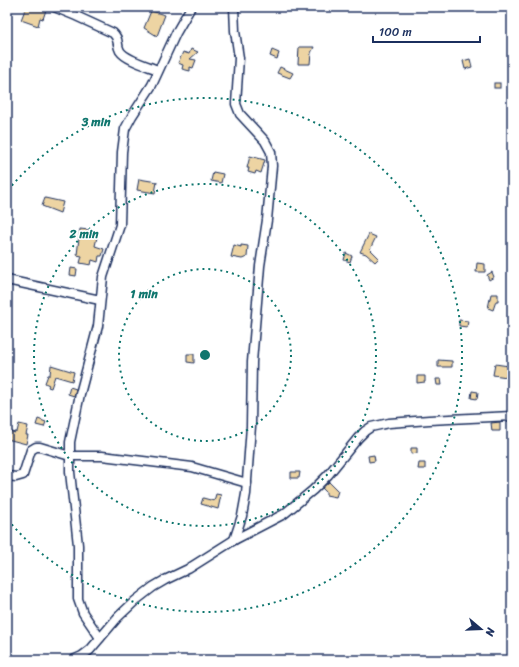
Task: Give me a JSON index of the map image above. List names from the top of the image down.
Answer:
{
  "scale_bar": "100 m",
  "north": "right",
  "rings": ["3 min", "2 min", "1 min"]
}
